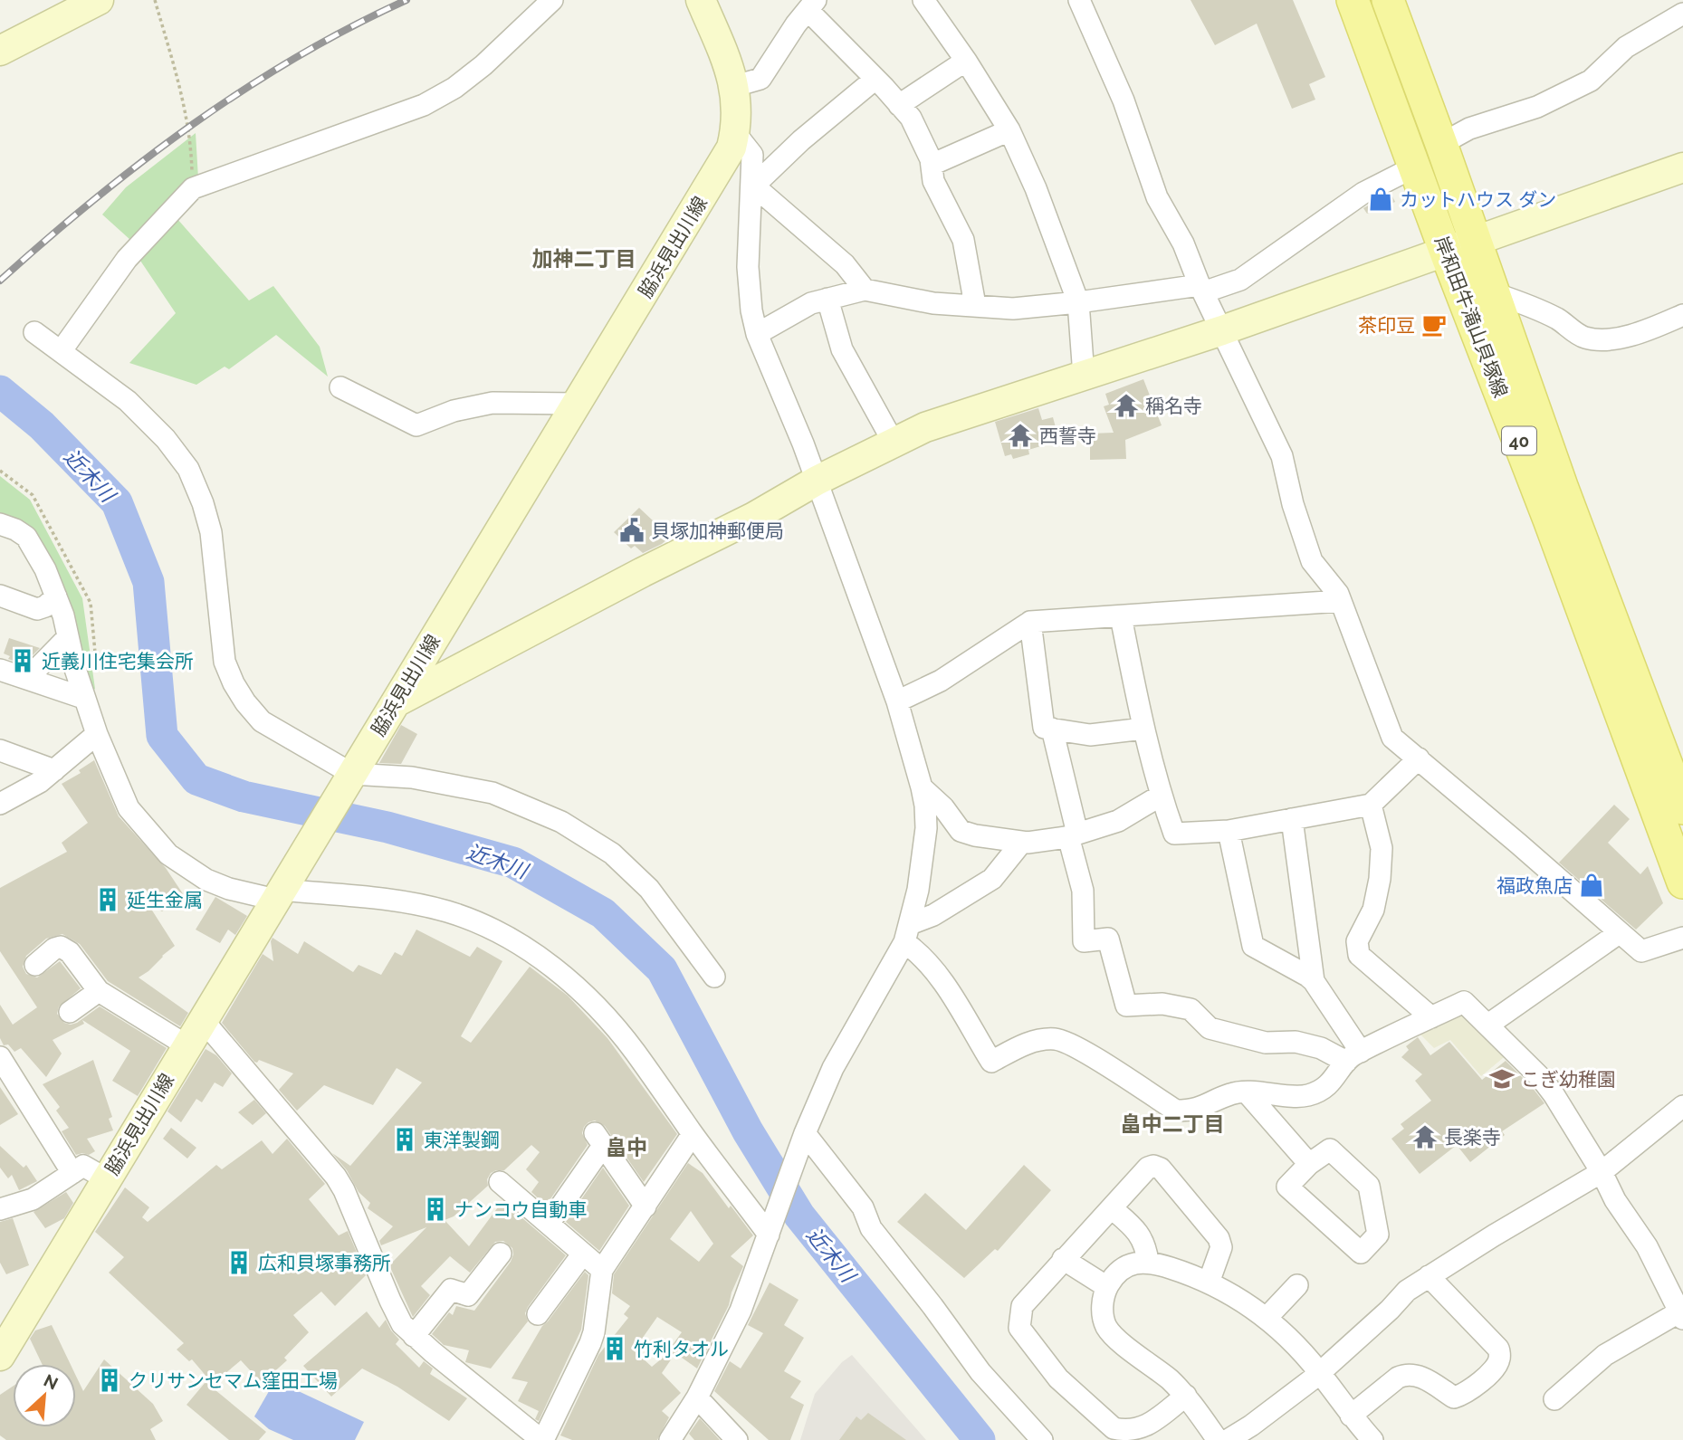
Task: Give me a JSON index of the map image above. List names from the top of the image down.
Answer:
{
  "streets": {
    "main road": ["岸和田牛滝山貝塚線", "40"],
    "street": ["脇浜見出川線"]
  },
  "districts": ["加神二丁目", "畠中二丁目", "畠中"],
  "water": ["近木川"],
  "places": {
    "shop": ["カットハウス ダン", "福政魚店"],
    "cafe": ["茶印豆"],
    "temple": ["稱名寺", "西誓寺", "長楽寺"],
    "public building": ["貝塚加神郵便局"],
    "building": [
      "近義川住宅集会所",
      "延生金属",
      "東洋製鋼",
      "ナンコウ自動車",
      "広和貝塚事務所",
      "竹利タオル",
      "クリサンセマム窪田工場"
    ],
    "school or university": ["こぎ幼稚園"]
  },
  "north": "top right"
}
